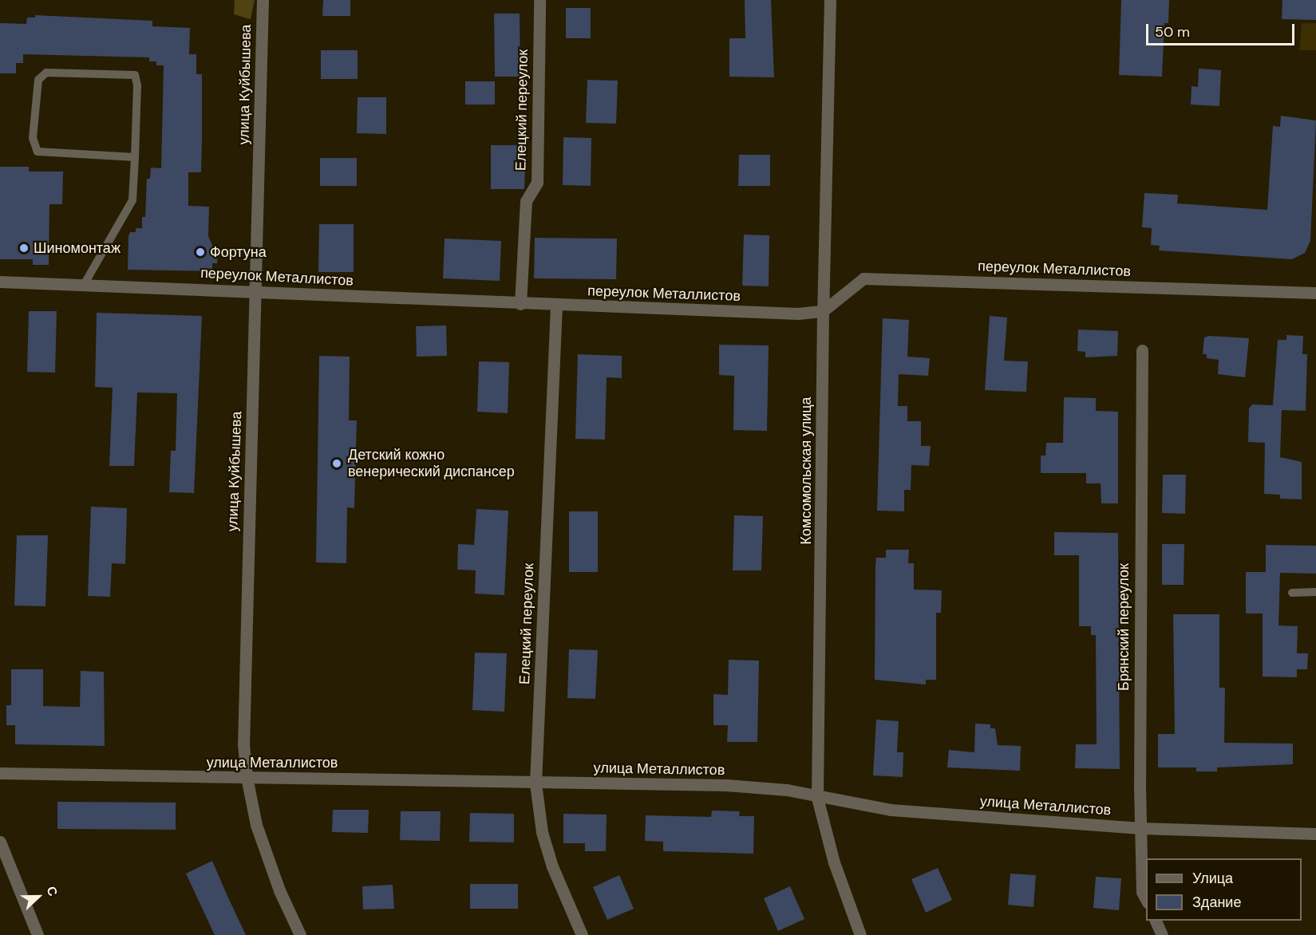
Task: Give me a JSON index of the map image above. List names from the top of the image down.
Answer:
{
  "streets": {
    "street": [
      "улица Куйбышева",
      "Елецкий переулок",
      "переулок Металлистов",
      "Комсомольская улица",
      "Брянский переулок",
      "улица Металлистов"
    ]
  },
  "crossings": [
    ["улица Куйбышева", "переулок Металлистов"],
    ["улица Куйбышева", "улица Металлистов"],
    ["Елецкий переулок", "переулок Металлистов"],
    ["Елецкий переулок", "улица Металлистов"],
    ["переулок Металлистов", "Комсомольская улица"],
    ["Комсомольская улица", "улица Металлистов"],
    ["Брянский переулок", "улица Металлистов"]
  ],
  "places": ["Шиномонтаж", "Фортуна", "Детский кожно венерический диспансер"],
  "legend": ["Улица", "Здание"],
  "scale_bar": "50 m",
  "north": "right"
}
